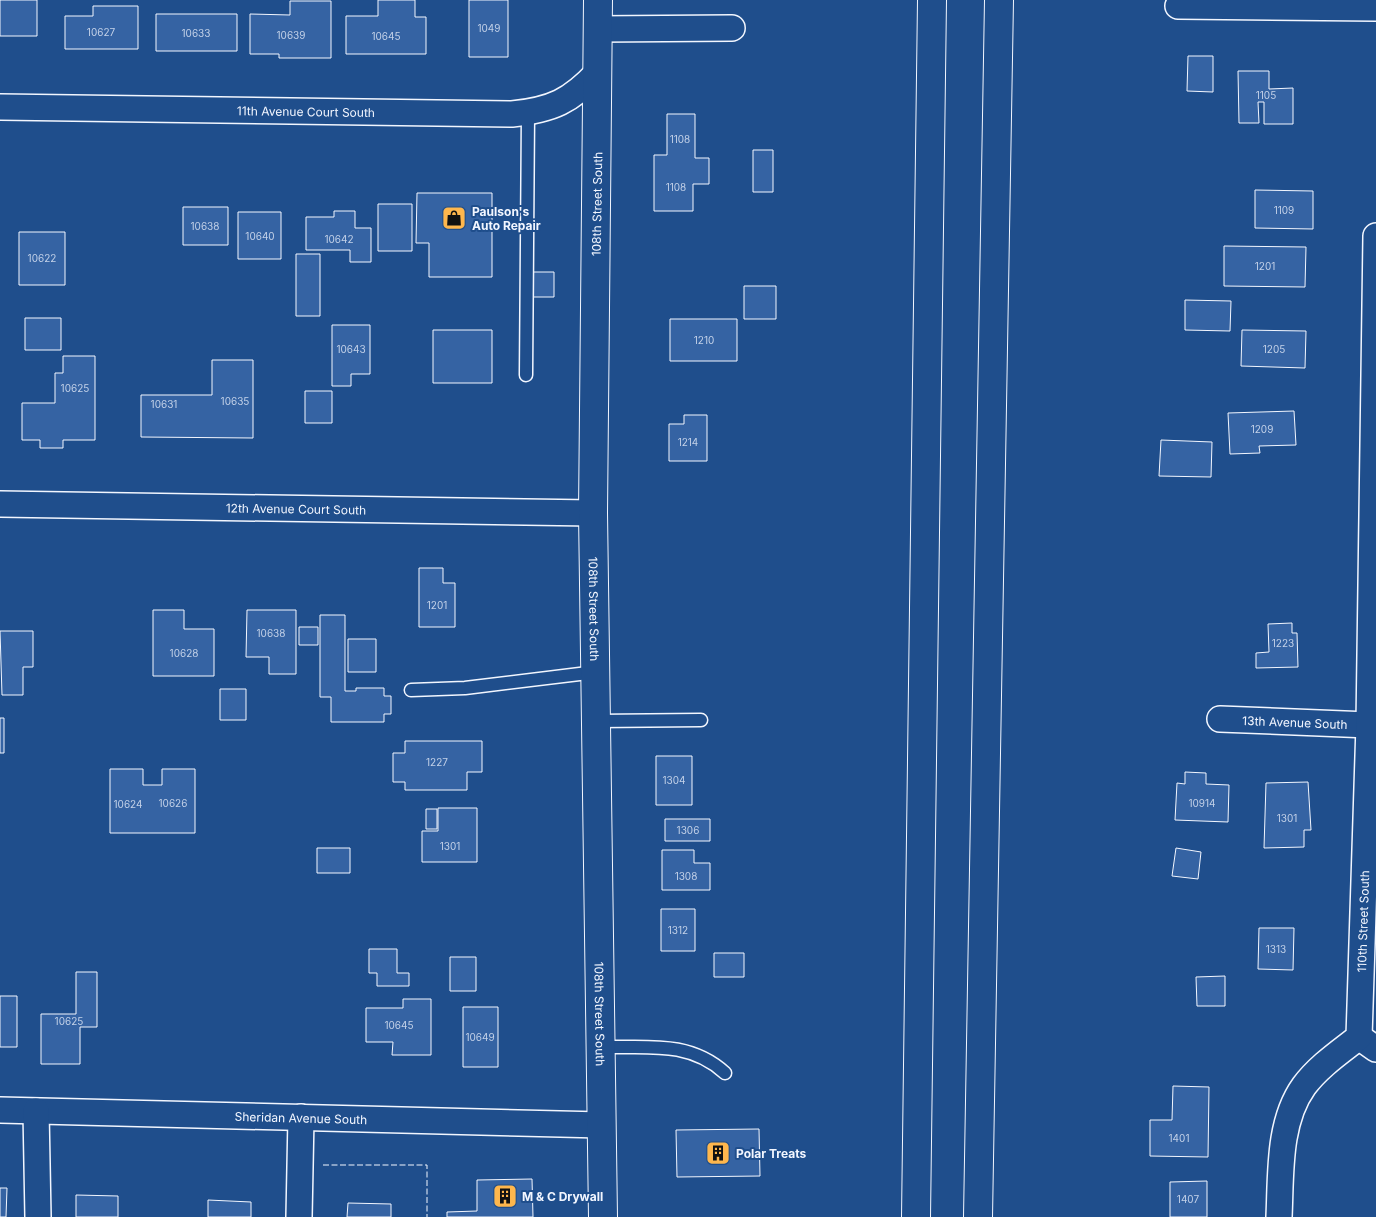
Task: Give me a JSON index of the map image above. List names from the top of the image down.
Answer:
{
  "streets": {
    "main road": ["108th Street South"],
    "street": [
      "11th Avenue Court South",
      "12th Avenue Court South",
      "13th Avenue South",
      "110th Street South",
      "Sheridan Avenue South"
    ]
  },
  "crossings": [
    ["11th Avenue Court South", "108th Street South"],
    ["108th Street South", "12th Avenue Court South"],
    ["108th Street South", "Sheridan Avenue South"],
    ["13th Avenue South", "110th Street South"]
  ],
  "places": {
    "shop": ["Paulson's Auto Repair"],
    "building": ["Polar Treats", "M & C Drywall"]
  },
  "house_numbers": [
    "1049",
    "10627",
    "10633",
    "10639",
    "10645",
    "1105",
    "1108",
    "1108",
    "1109",
    "10638",
    "10640",
    "10642",
    "10622",
    "1201",
    "1210",
    "10643",
    "1205",
    "10625",
    "10635",
    "10631",
    "1209",
    "1214",
    "1201",
    "10638",
    "1223",
    "10628",
    "1227",
    "1304",
    "10626",
    "10914",
    "10624",
    "1301",
    "1306",
    "1301",
    "1308",
    "1312",
    "1313",
    "10625",
    "10645",
    "10649",
    "1401",
    "1407"
  ]
}
